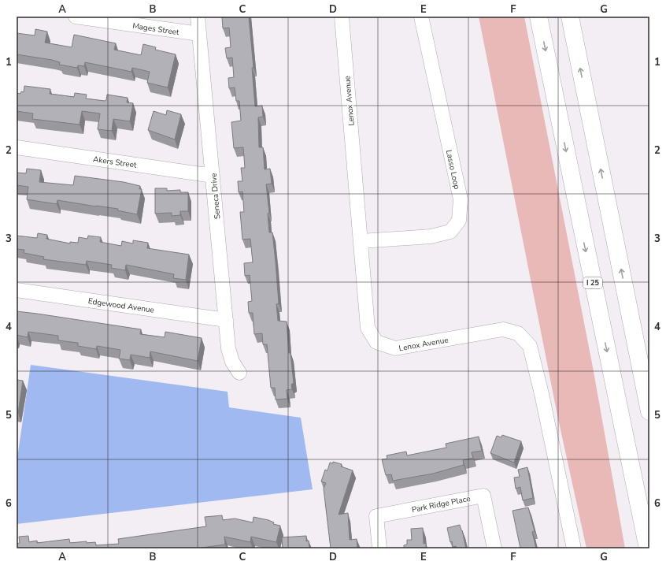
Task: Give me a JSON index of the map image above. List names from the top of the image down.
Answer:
{
  "streets": {
    "highway": ["I 25"],
    "street": [
      "Mages Street",
      "Lenox Avenue",
      "Akers Street",
      "Lasso Loop",
      "Seneca Drive",
      "Edgewood Avenue",
      "Park Ridge Place"
    ]
  },
  "crossings": [
    ["Mages Street", "Seneca Drive"],
    ["Lenox Avenue", "Lasso Loop"],
    ["Akers Street", "Seneca Drive"],
    ["Seneca Drive", "Edgewood Avenue"]
  ],
  "grid": {
    "columns": [
      "A",
      "B",
      "C",
      "D",
      "E",
      "F",
      "G"
    ],
    "rows": [
      "1",
      "2",
      "3",
      "4",
      "5",
      "6"
    ]
  }
}
